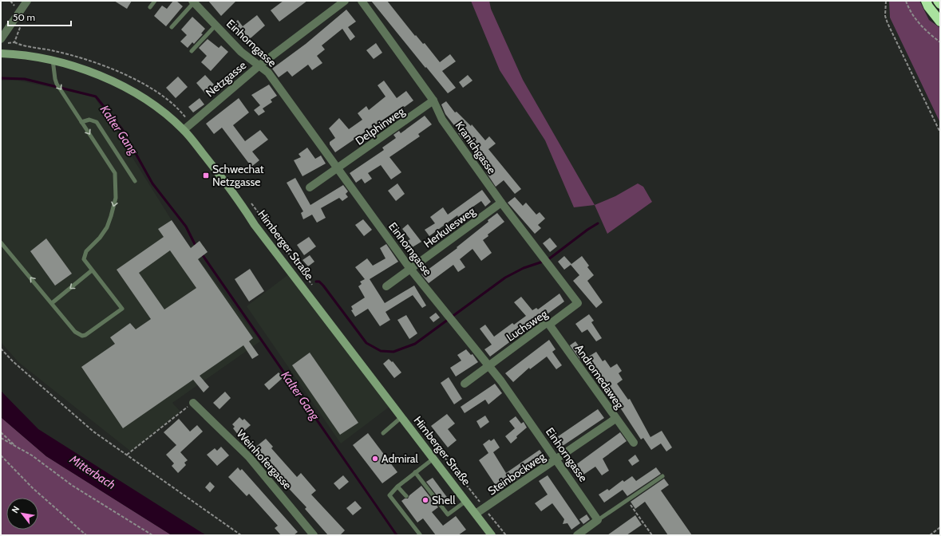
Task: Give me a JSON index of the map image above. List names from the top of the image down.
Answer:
{
  "streets": {
    "main road": ["Himberger Straße"],
    "street": [
      "Einhorngasse",
      "Netzgasse",
      "Delphinweg",
      "Kranichgasse",
      "Herkulesweg",
      "Luchsweg",
      "Andromedaweg",
      "Weinhofergasse",
      "Steinbockweg"
    ]
  },
  "crossings": [
    ["Einhorngasse", "Netzgasse"],
    ["Einhorngasse", "Delphinweg"],
    ["Einhorngasse", "Herkulesweg"],
    ["Einhorngasse", "Luchsweg"],
    ["Einhorngasse", "Steinbockweg"],
    ["Netzgasse", "Himberger Straße"],
    ["Delphinweg", "Kranichgasse"],
    ["Kranichgasse", "Herkulesweg"],
    ["Kranichgasse", "Luchsweg"],
    ["Himberger Straße", "Steinbockweg"],
    ["Luchsweg", "Andromedaweg"],
    ["Andromedaweg", "Steinbockweg"]
  ],
  "water": ["Kalter Gang", "Mitterbach"],
  "places": {
    "transit": ["Schwechat Netzgasse"],
    "other": ["Admiral", "Shell"]
  },
  "scale_bar": "50 m",
  "north": "top left"
}
